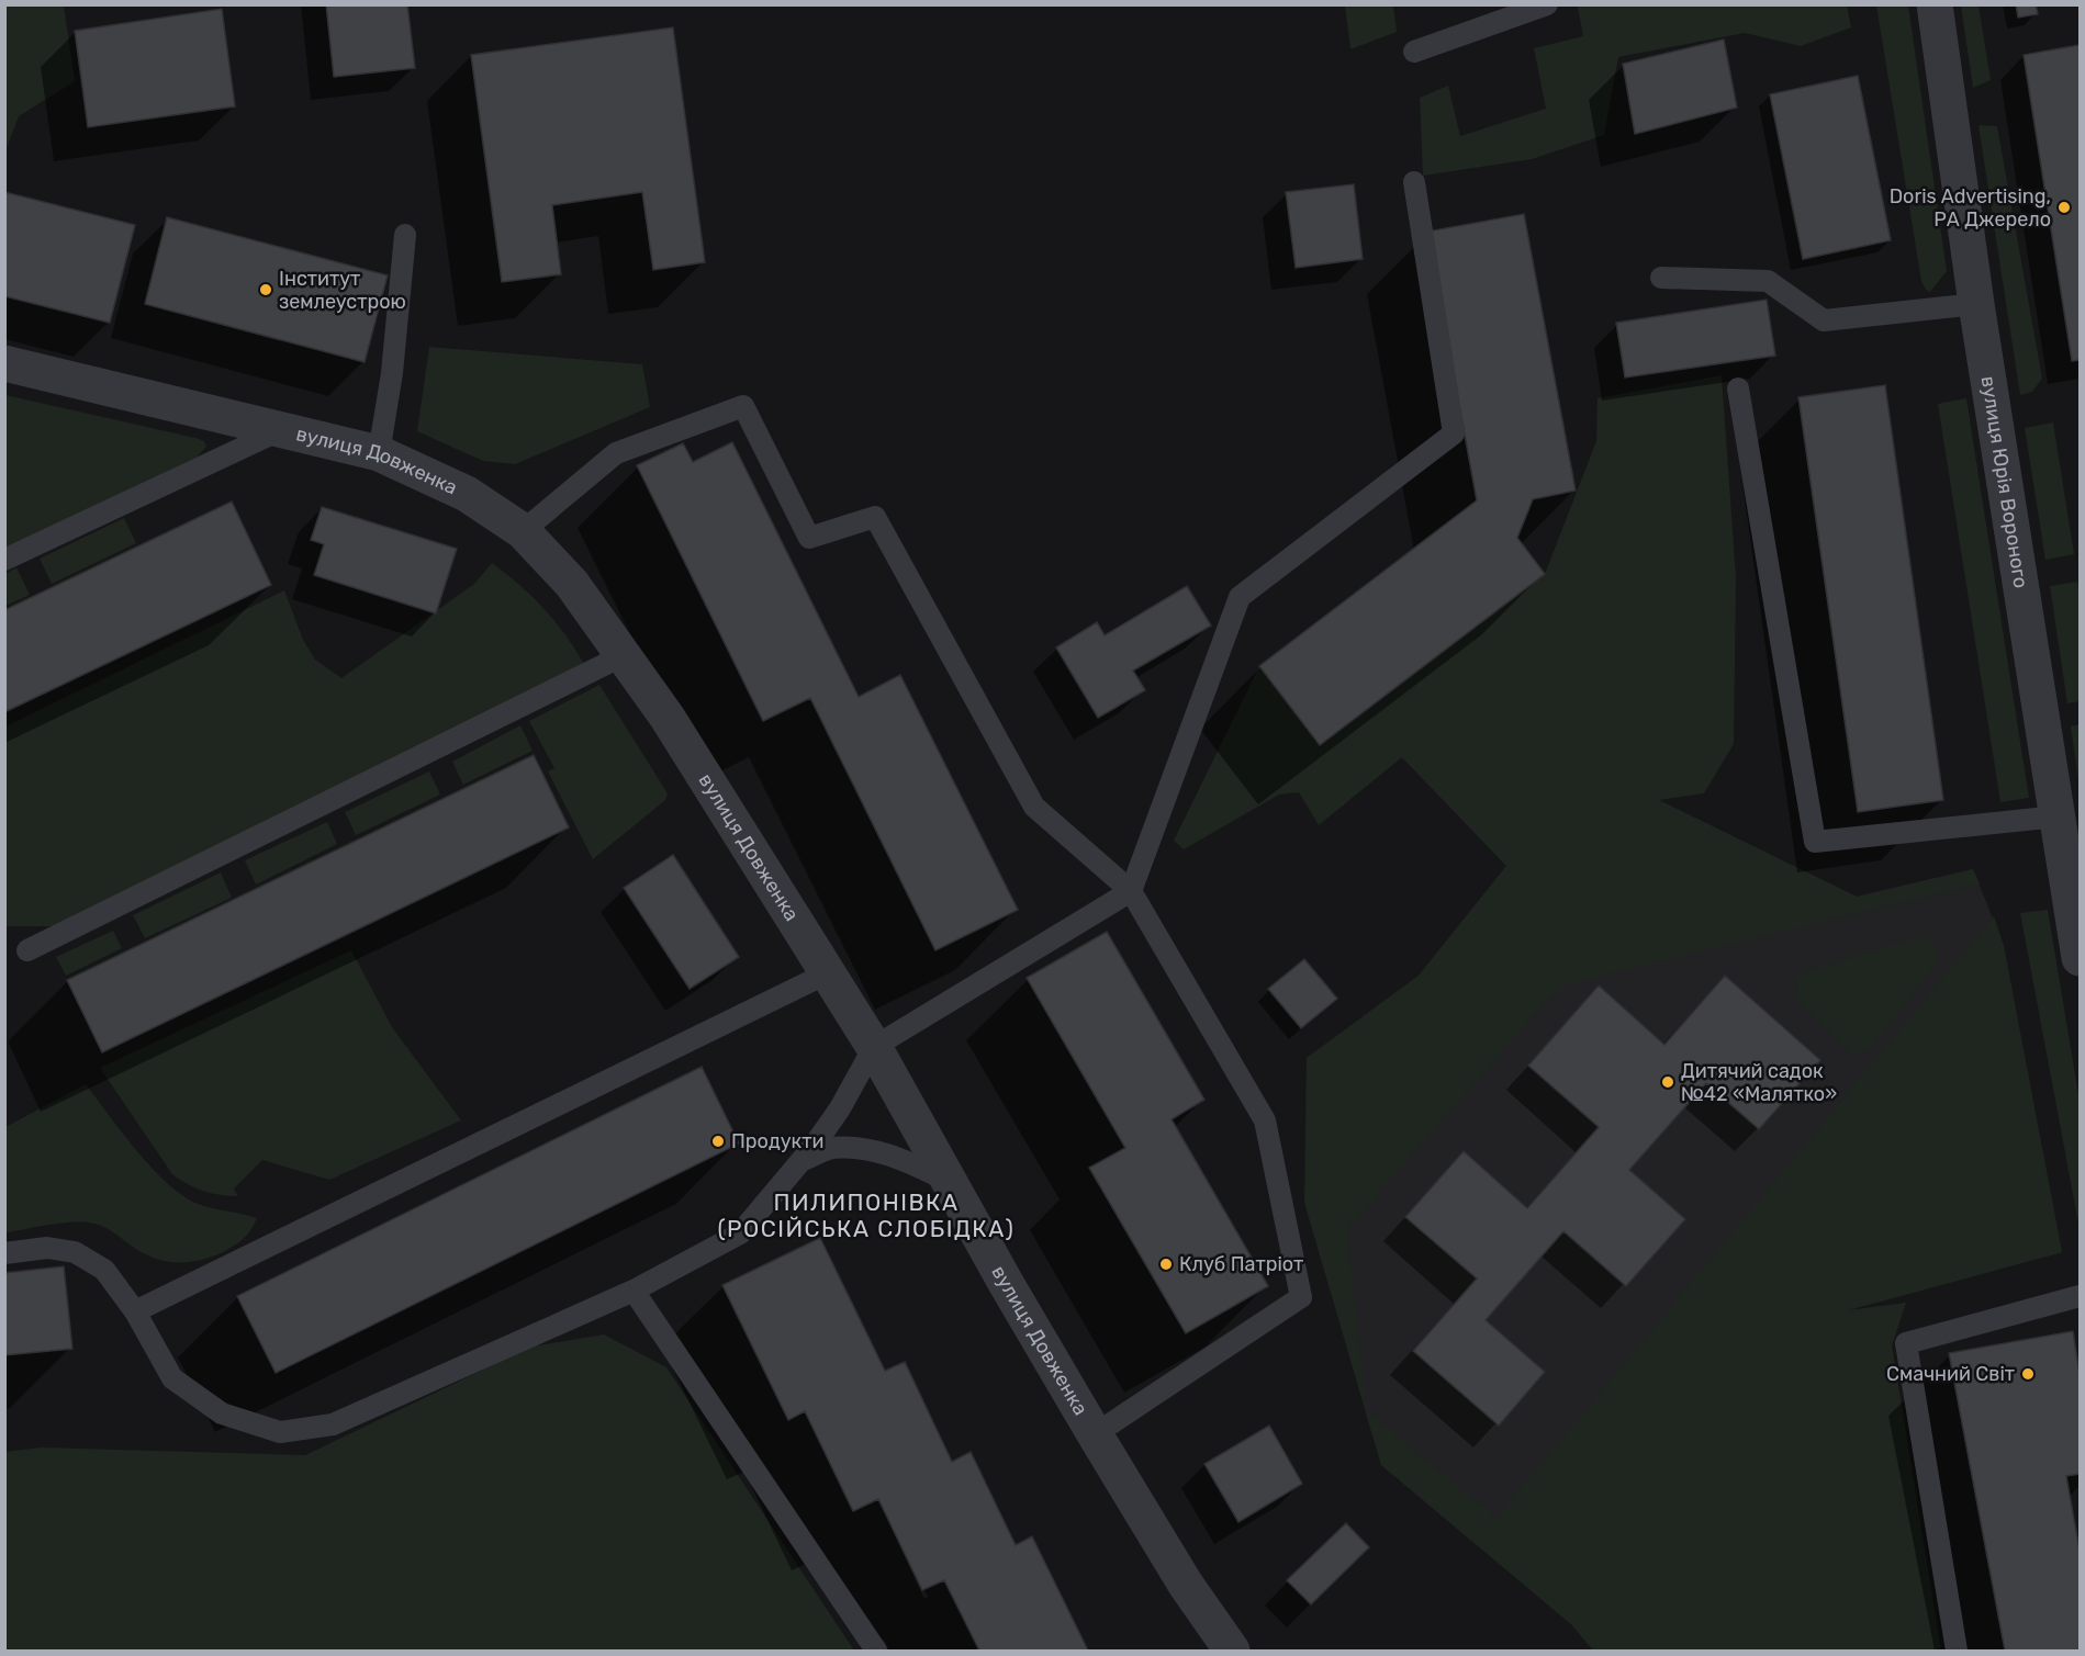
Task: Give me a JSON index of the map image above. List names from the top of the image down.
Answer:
{
  "streets": {
    "street": ["вулиця Довженка", "вулиця Юрія Вороного"]
  },
  "districts": ["ПИЛИПОНІВКА (РОСІЙСЬКА СЛОБІДКА)"],
  "places": [
    "Doris Advertising, РА Джерело",
    "Інститут землеустрою",
    "Дитячий садок №42 «Малятко»",
    "Продукти",
    "Клуб Патріот",
    "Смачний Світ"
  ]
}
